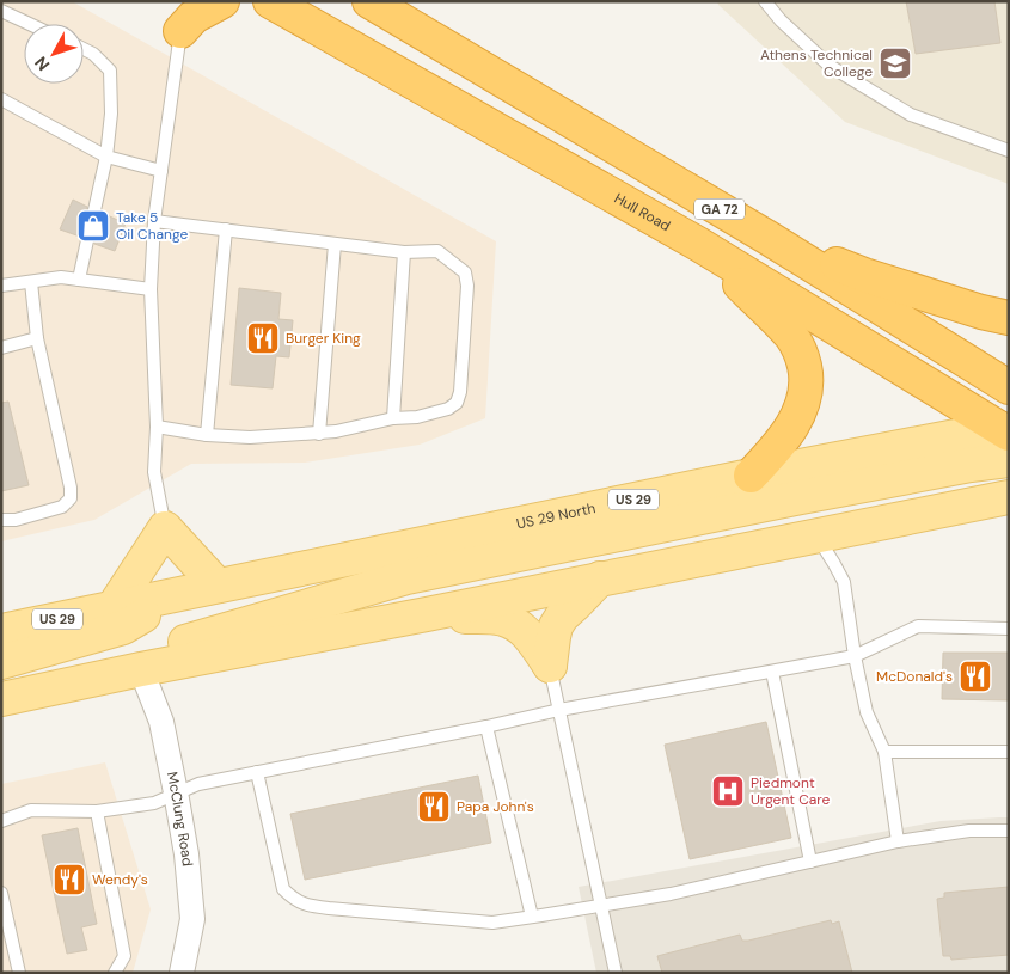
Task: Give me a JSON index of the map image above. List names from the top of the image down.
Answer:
{
  "streets": {
    "highway": ["GA 72", "Hull Road"],
    "main road": ["US 29", "US 29 North"],
    "street": ["McClung Road"]
  },
  "crossings": [
    ["Hull Road", "US 29 North"],
    ["US 29", "US 29 North"]
  ],
  "places": {
    "school or university": ["Athens Technical College"],
    "shop": ["Take 5 Oil Change"],
    "restaurant": [
      "Burger King",
      "McDonald's",
      "Papa John's",
      "Wendy's"
    ],
    "hospital": ["Piedmont Urgent Care"]
  },
  "north": "bottom left"
}
